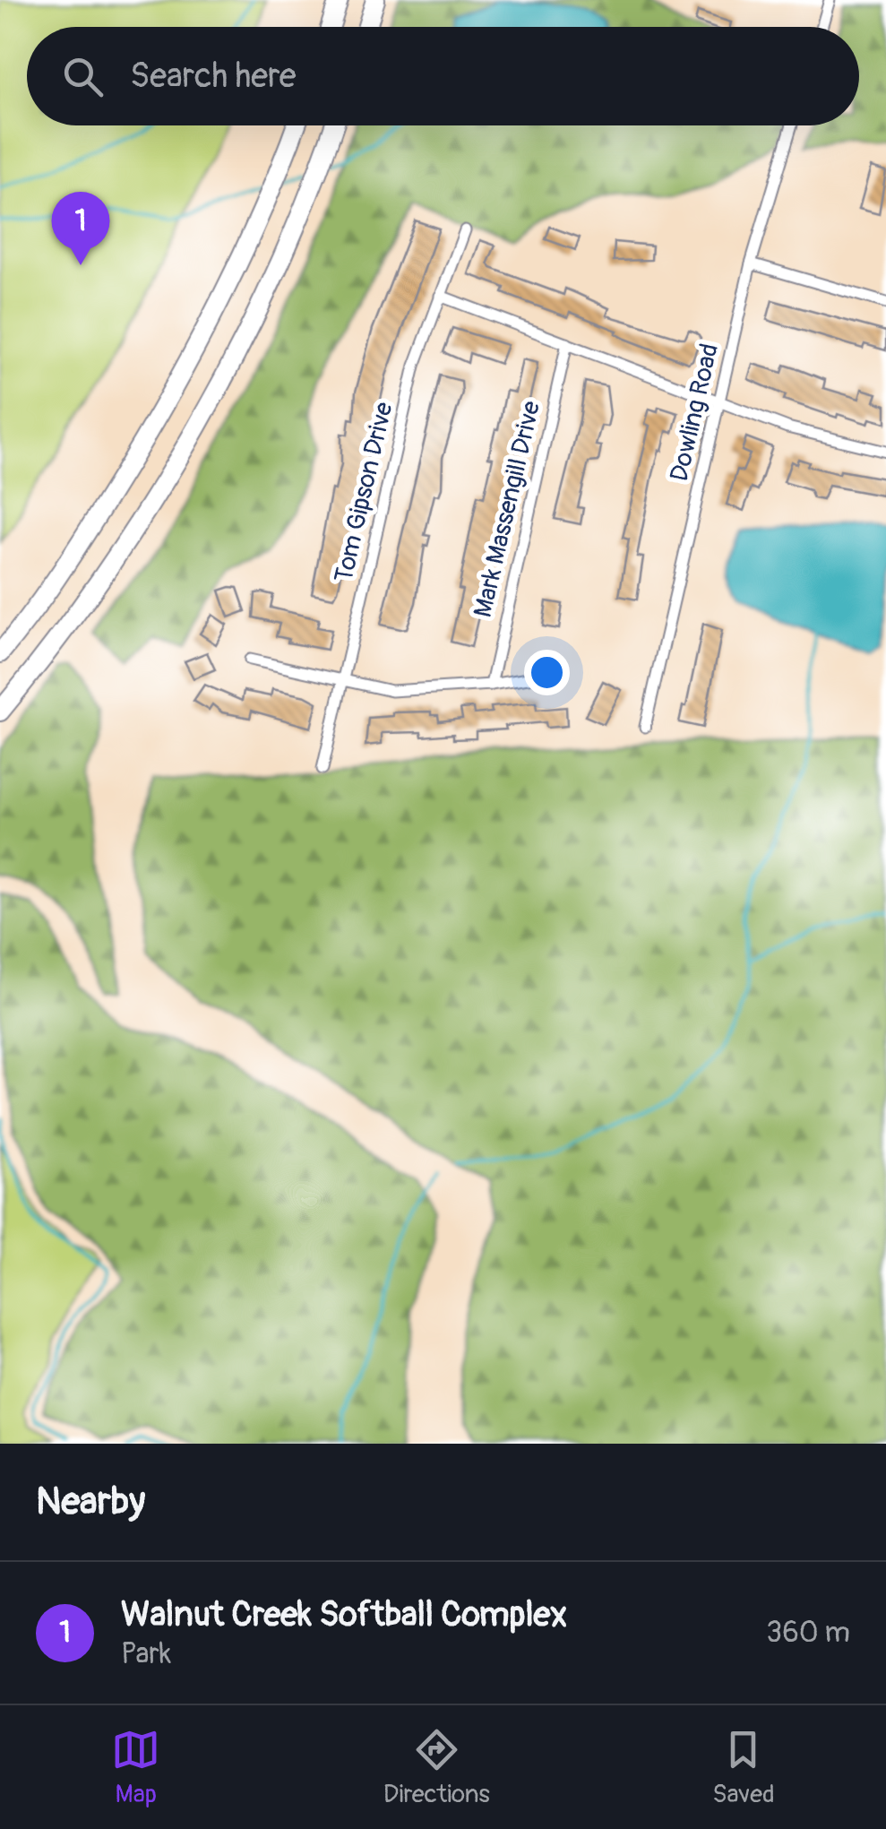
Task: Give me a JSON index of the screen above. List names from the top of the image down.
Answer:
{
  "streets": {
    "street": ["Dowling Road", "Tom Gipson Drive", "Mark Massengill Drive"]
  },
  "page": {
    "search": "Search here",
    "pins": "1",
    "heading": "Nearby",
    "list": [
      {
        "mark": "1",
        "name": "Walnut Creek Softball Complex",
        "note": "Park",
        "value": "360 m"
      }
    ],
    "nav": ["Map", "Directions", "Saved"]
  }
}
